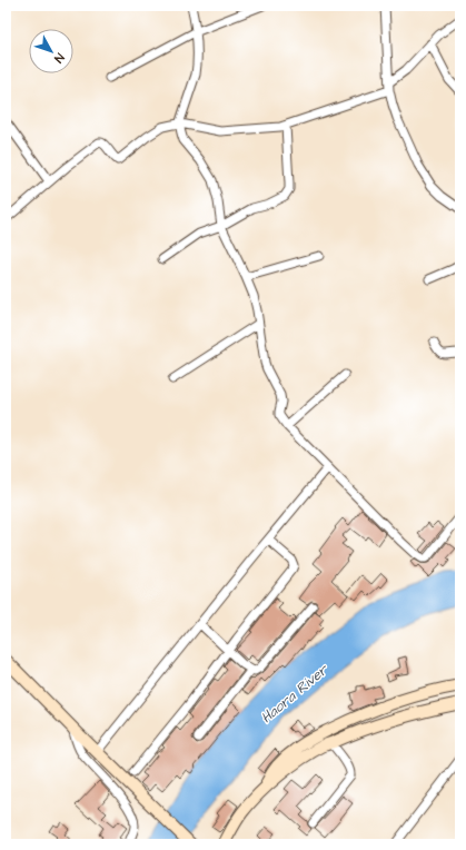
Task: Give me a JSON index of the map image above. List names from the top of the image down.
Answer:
{
  "water": ["Haora River"],
  "north": "bottom right"
}
